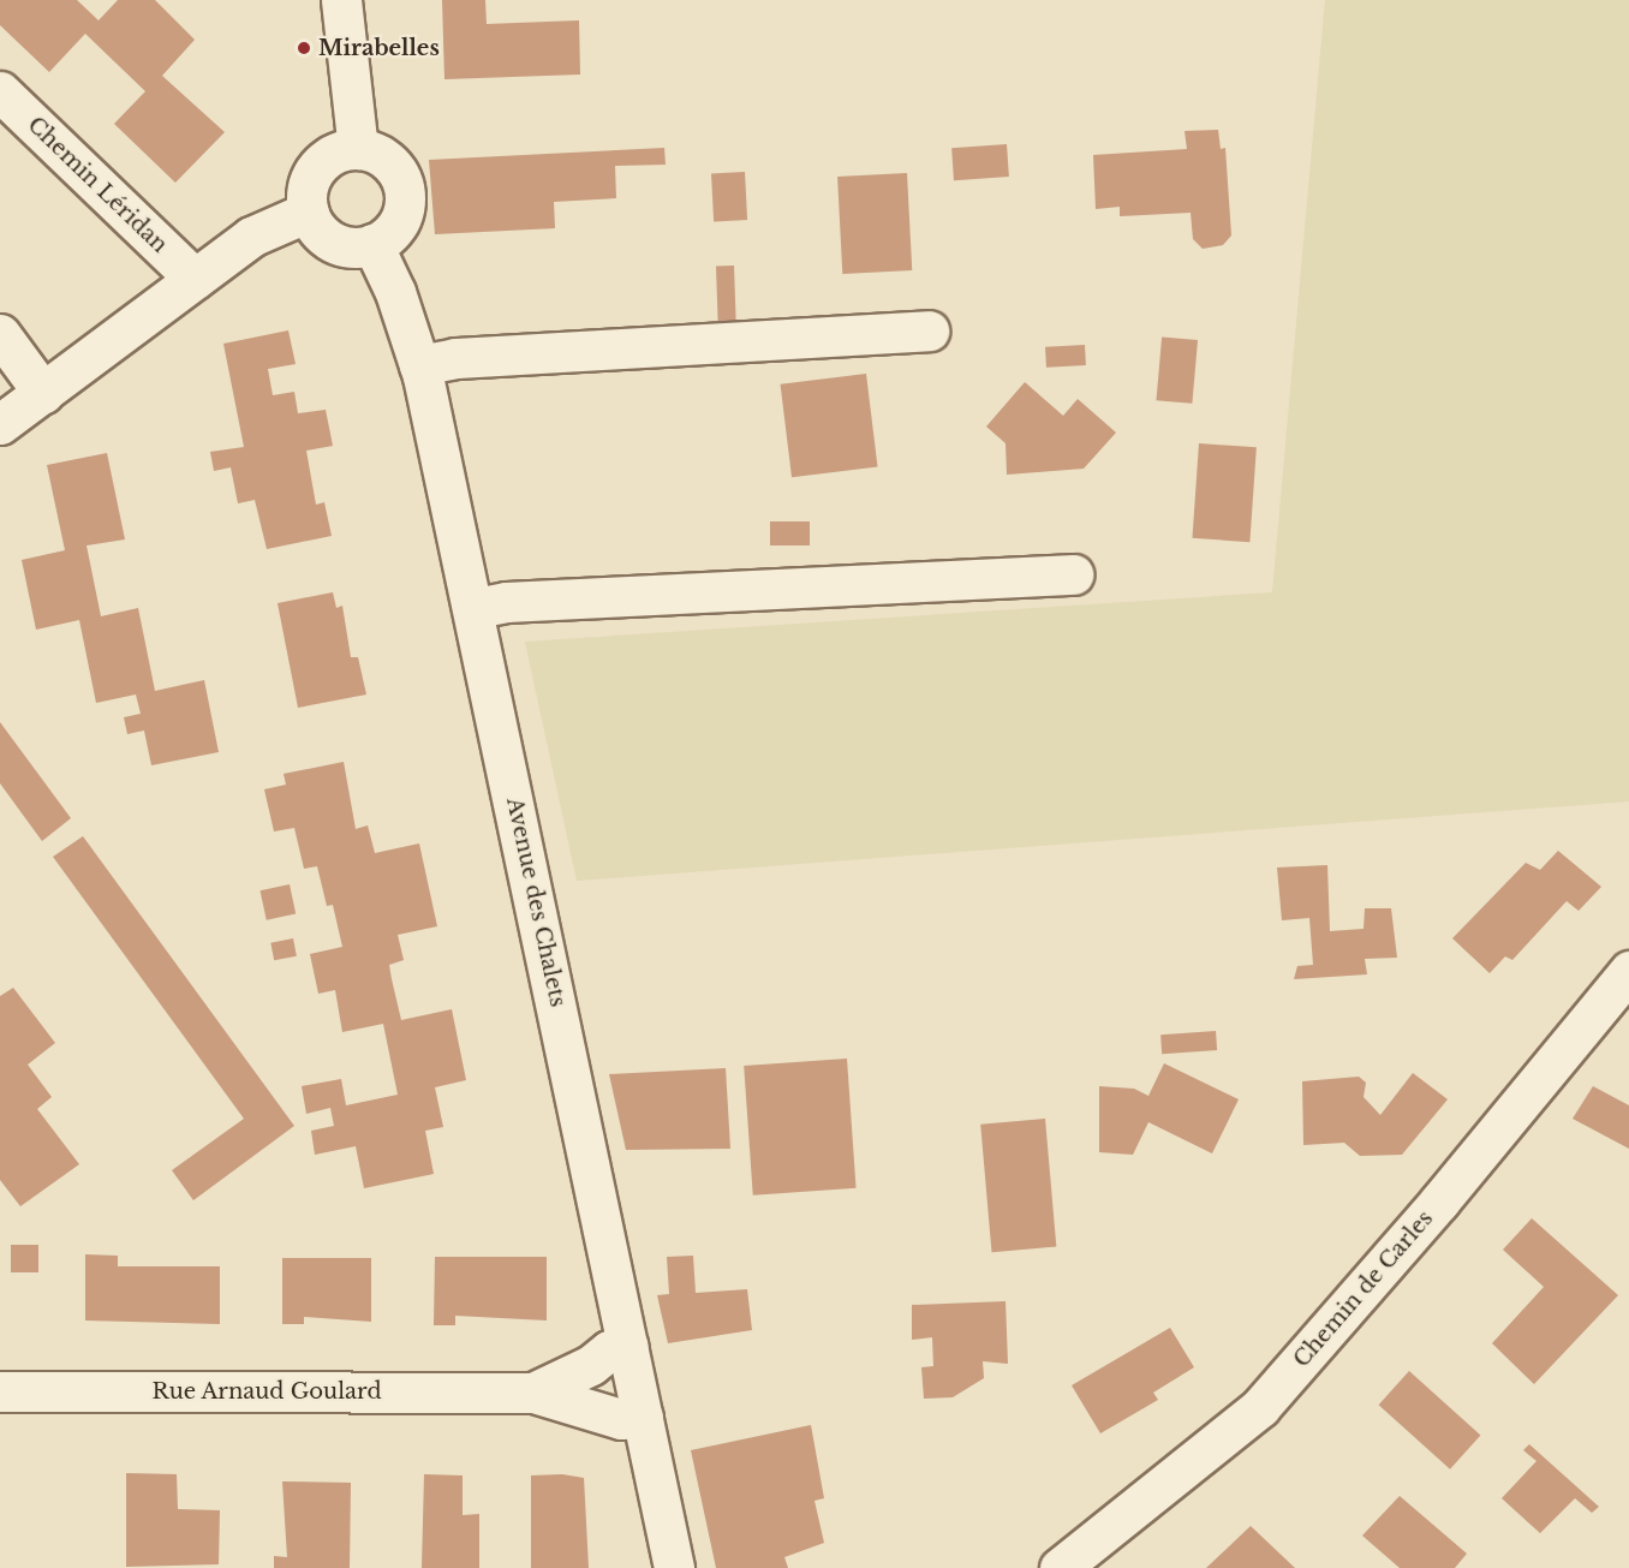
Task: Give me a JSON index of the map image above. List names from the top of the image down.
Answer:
{
  "streets": {
    "street": [
      "Chemin Léridan",
      "Avenue des Chalets",
      "Chemin de Carles",
      "Rue Arnaud Goulard"
    ]
  },
  "crossings": [
    ["Avenue des Chalets", "Rue Arnaud Goulard"]
  ],
  "places": ["Mirabelles"]
}
